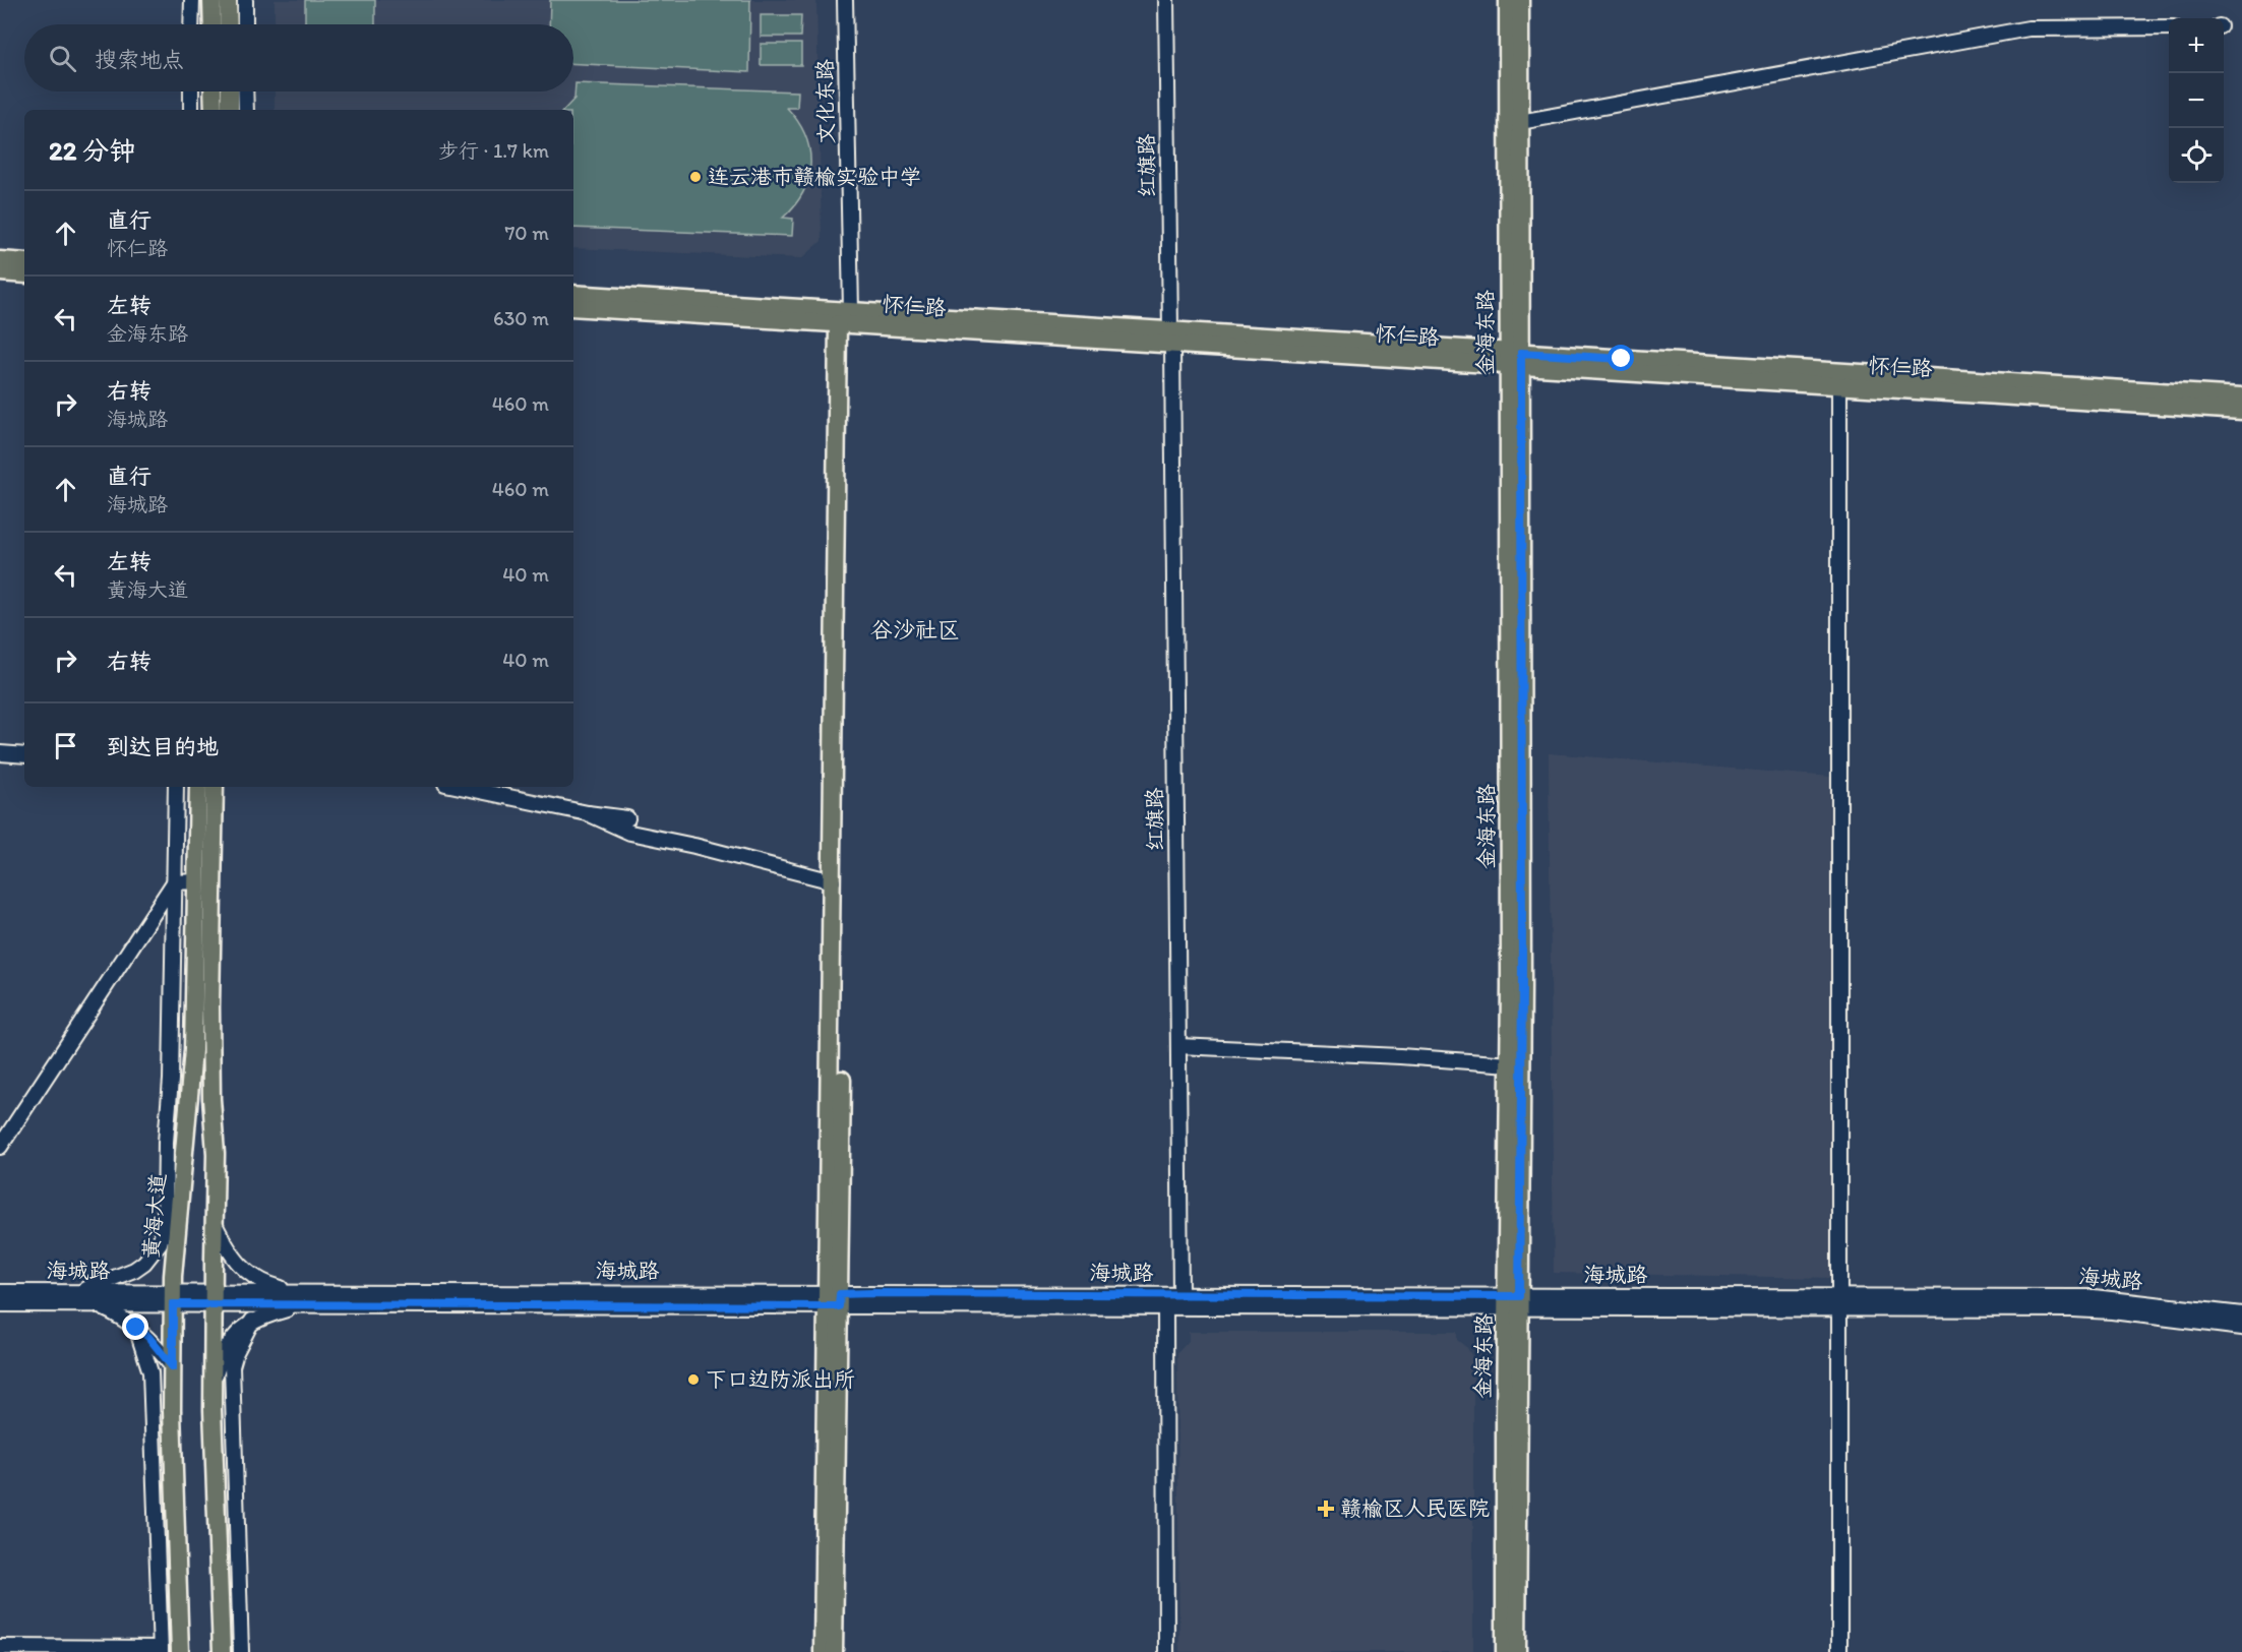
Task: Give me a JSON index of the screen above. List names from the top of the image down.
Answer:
{
  "streets": {
    "main road": ["怀仁路", "金海东路", "黄海大道"],
    "street": ["文化东路", "红旗路", "海城路"]
  },
  "crossings": [
    ["文化东路", "怀仁路"],
    ["红旗路", "怀仁路"],
    ["红旗路", "海城路"],
    ["怀仁路", "金海东路"],
    ["金海东路", "海城路"],
    ["黄海大道", "海城路"]
  ],
  "districts": ["谷沙社区"],
  "places": {
    "other": ["连云港市赣榆实验中学", "下口边防派出所"],
    "health": ["赣榆区人民医院"]
  },
  "page": {
    "map_buttons": ["+", "−"],
    "search": "搜索地点",
    "heading": ["22 分钟", "步行 · 1.7 km"],
    "list": [
      ["直行", "怀仁路", "70 m"],
      ["左转", "金海东路", "630 m"],
      ["右转", "海城路", "460 m"],
      ["直行", "海城路", "460 m"],
      ["左转", "黄海大道", "40 m"],
      ["右转", "40 m"],
      "到达目的地"
    ]
  }
}
